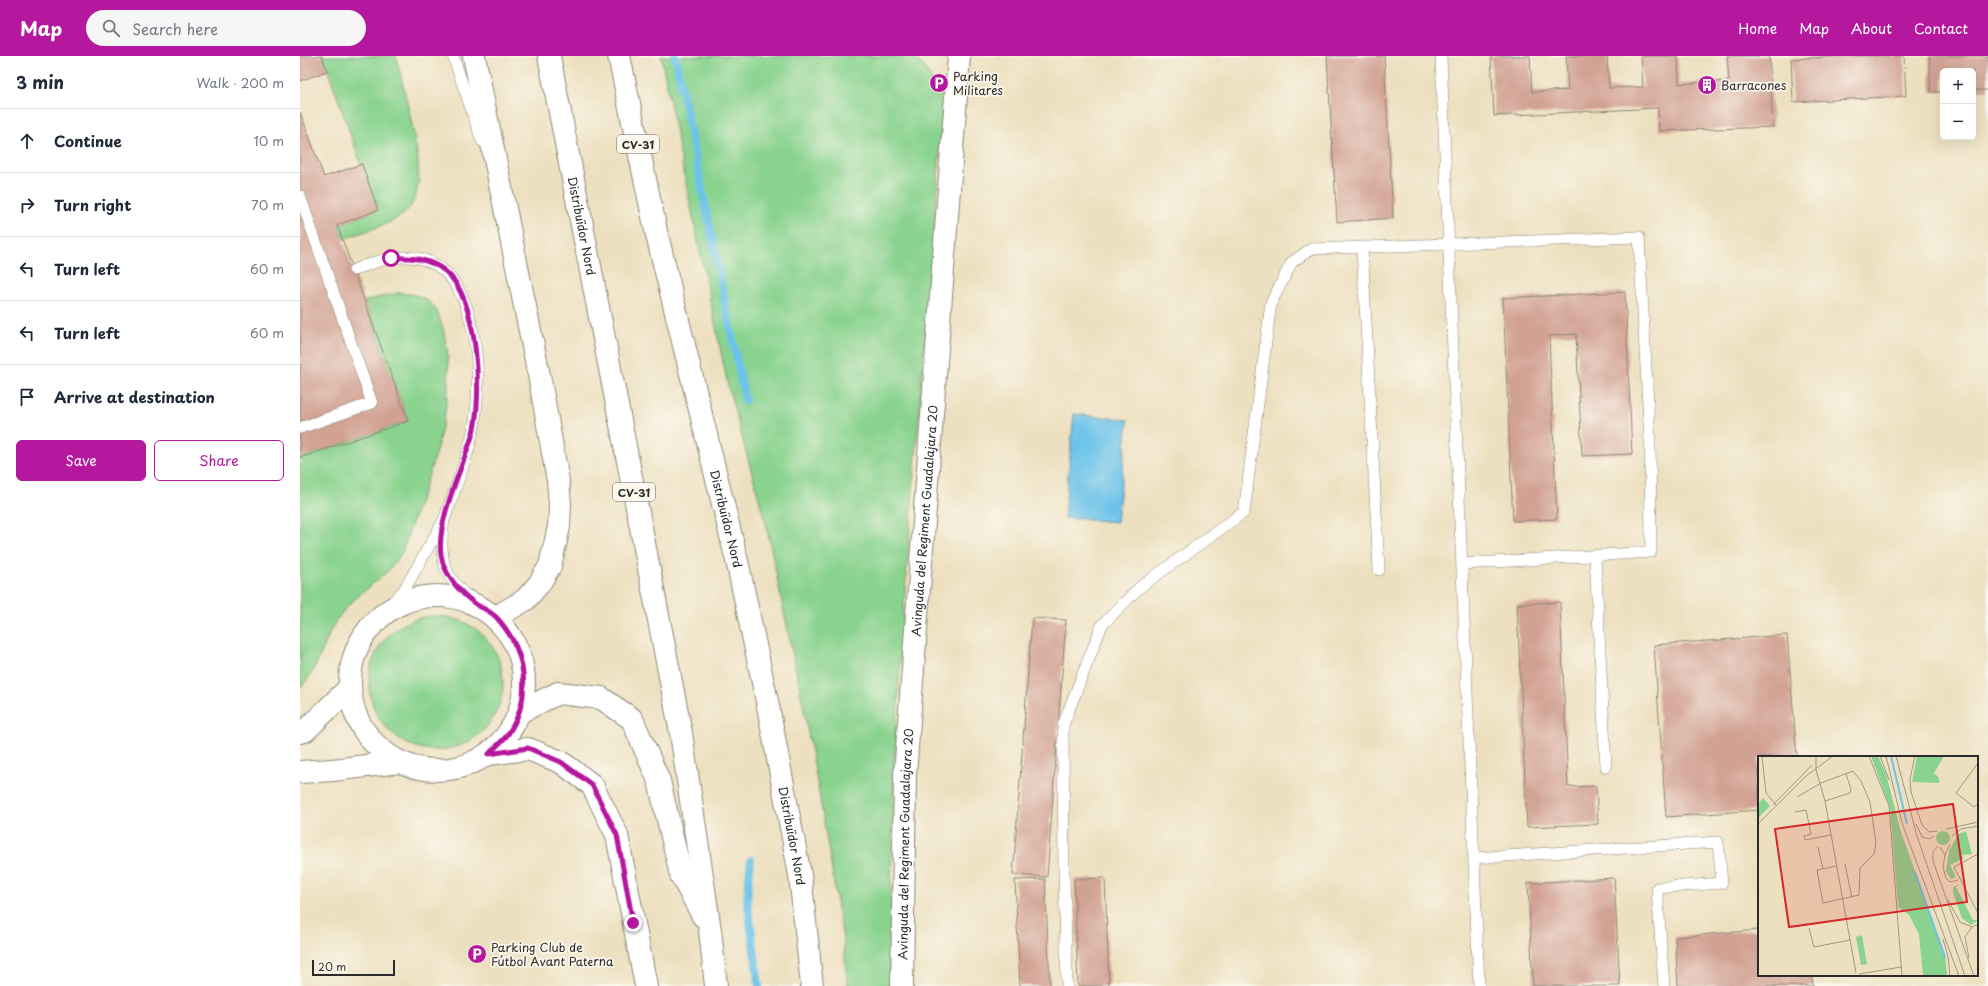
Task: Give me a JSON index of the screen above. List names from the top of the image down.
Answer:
{
  "streets": {
    "main road": ["CV-31", "Distribuïdor Nord", "Avinguda del Regiment Guadalajara 20"]
  },
  "places": {
    "parking": ["Parking Militares", "Parking Club de Fútbol Avant Paterna"],
    "building": ["Barracones"]
  },
  "scale_bar": "20 m",
  "page": {
    "header": "Map",
    "search": "Search here",
    "nav": [
      "Home",
      "Map",
      "About",
      "Contact"
    ],
    "heading": ["3 min", "Walk · 200 m"],
    "map_buttons": ["+", "−"],
    "list": [
      ["Continue", "10 m"],
      ["Turn right", "70 m"],
      ["Turn left", "60 m"],
      ["Turn left", "60 m"],
      "Arrive at destination"
    ],
    "buttons": ["Save", "Share"],
    "scale": "20 m"
  }
}
